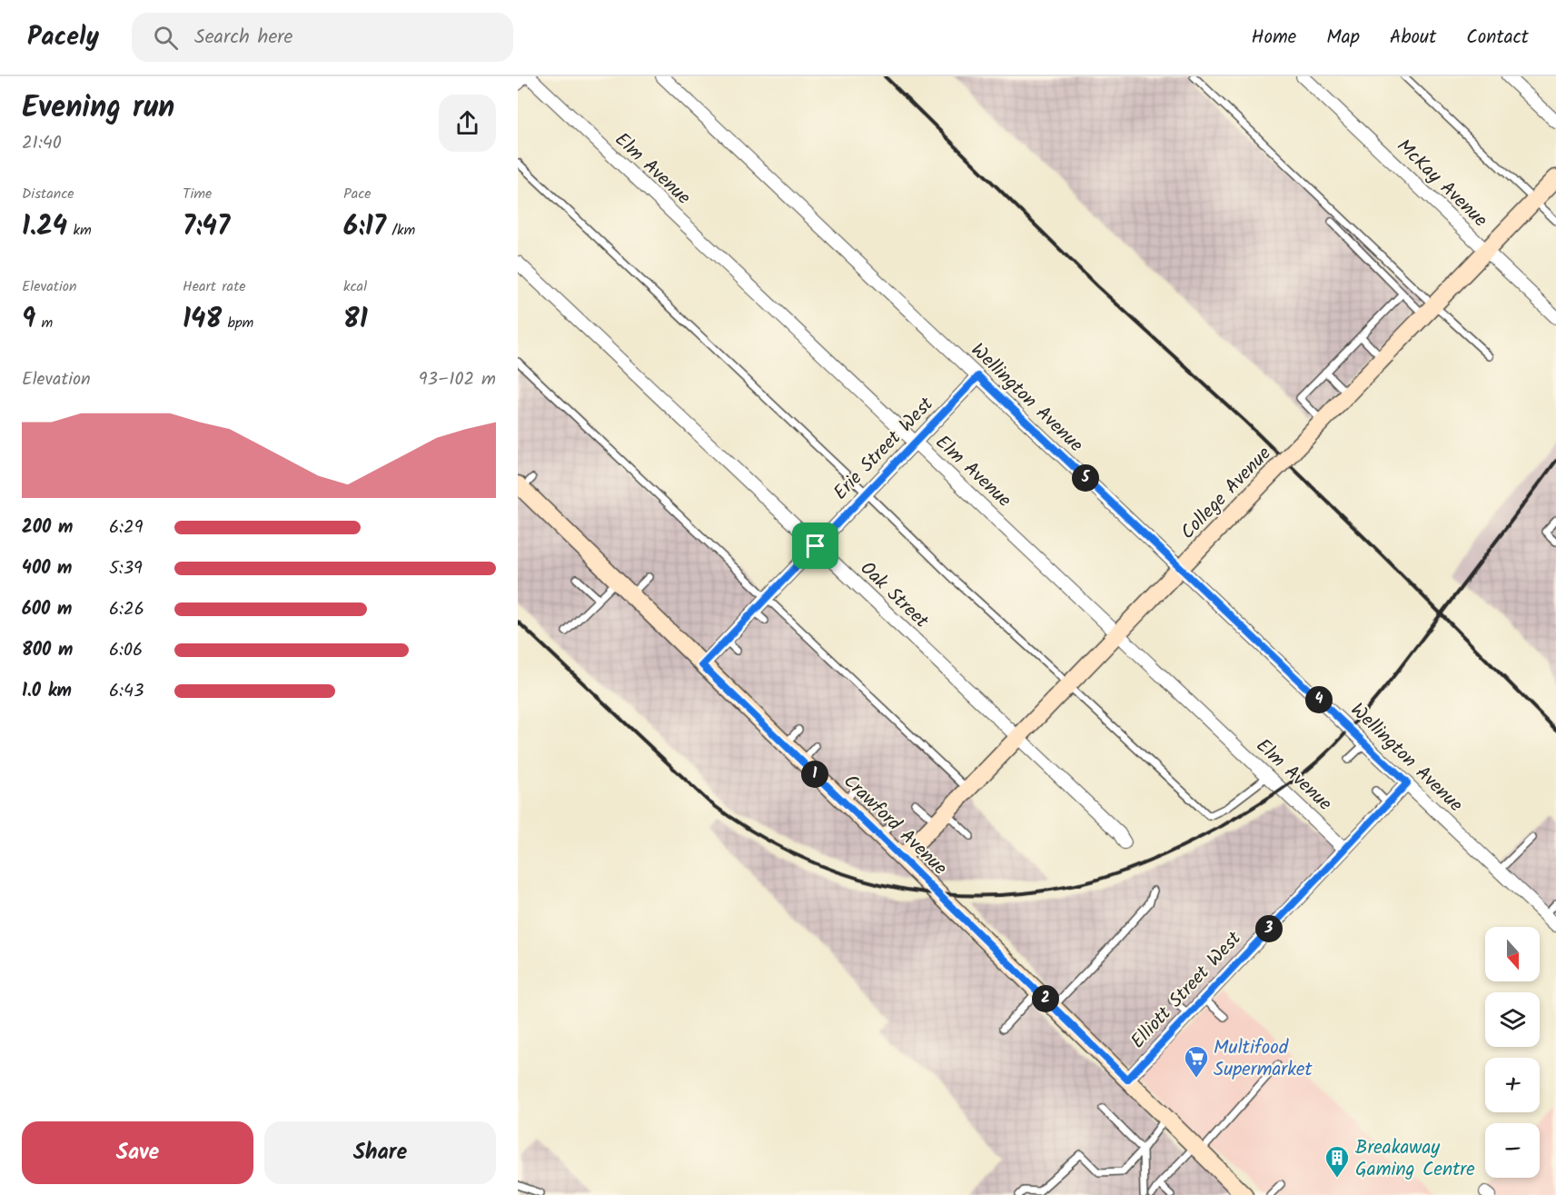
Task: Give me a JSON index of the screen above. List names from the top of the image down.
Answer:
{
  "streets": {
    "street": [
      "Elm Avenue",
      "McKay Avenue",
      "Wellington Avenue",
      "Erie Street West",
      "College Avenue",
      "Oak Street",
      "Crawford Avenue",
      "Elliott Street West"
    ]
  },
  "crossings": [
    ["Elm Avenue", "Erie Street West"],
    ["Elm Avenue", "College Avenue"],
    ["Elm Avenue", "Elliott Street West"],
    ["McKay Avenue", "College Avenue"],
    ["Wellington Avenue", "Erie Street West"],
    ["Wellington Avenue", "College Avenue"],
    ["Wellington Avenue", "Elliott Street West"],
    ["Erie Street West", "Oak Street"],
    ["Erie Street West", "Crawford Avenue"],
    ["College Avenue", "Oak Street"],
    ["College Avenue", "Crawford Avenue"],
    ["Crawford Avenue", "Elliott Street West"]
  ],
  "places": {
    "supermarket": ["Multifood Supermarket"],
    "building": ["Breakaway Gaming Centre"]
  },
  "north": "bottom",
  "page": {
    "header": "Pacely",
    "search": "Search here",
    "nav": [
      "Home",
      "Map",
      "About",
      "Contact"
    ],
    "heading": ["Evening run", "21:40"],
    "stats": [
      ["Distance", "1.24 km"],
      ["Time", "7:47"],
      ["Pace", "6:17 /km"],
      ["Elevation", "9 m"],
      ["Heart rate", "148 bpm"],
      ["kcal", "81"]
    ],
    "chart": ["Elevation", "93–102 m"],
    "pins": [
      "5",
      "4",
      "1",
      "3",
      "2"
    ],
    "list": [
      {
        "name": "200 m",
        "note": "6:29"
      },
      {
        "name": "400 m",
        "note": "5:39"
      },
      {
        "name": "600 m",
        "note": "6:26"
      },
      {
        "name": "800 m",
        "note": "6:06"
      },
      {
        "name": "1.0 km",
        "note": "6:43"
      }
    ],
    "map_buttons": ["+", "−"],
    "buttons": ["Save", "Share"]
  }
}
